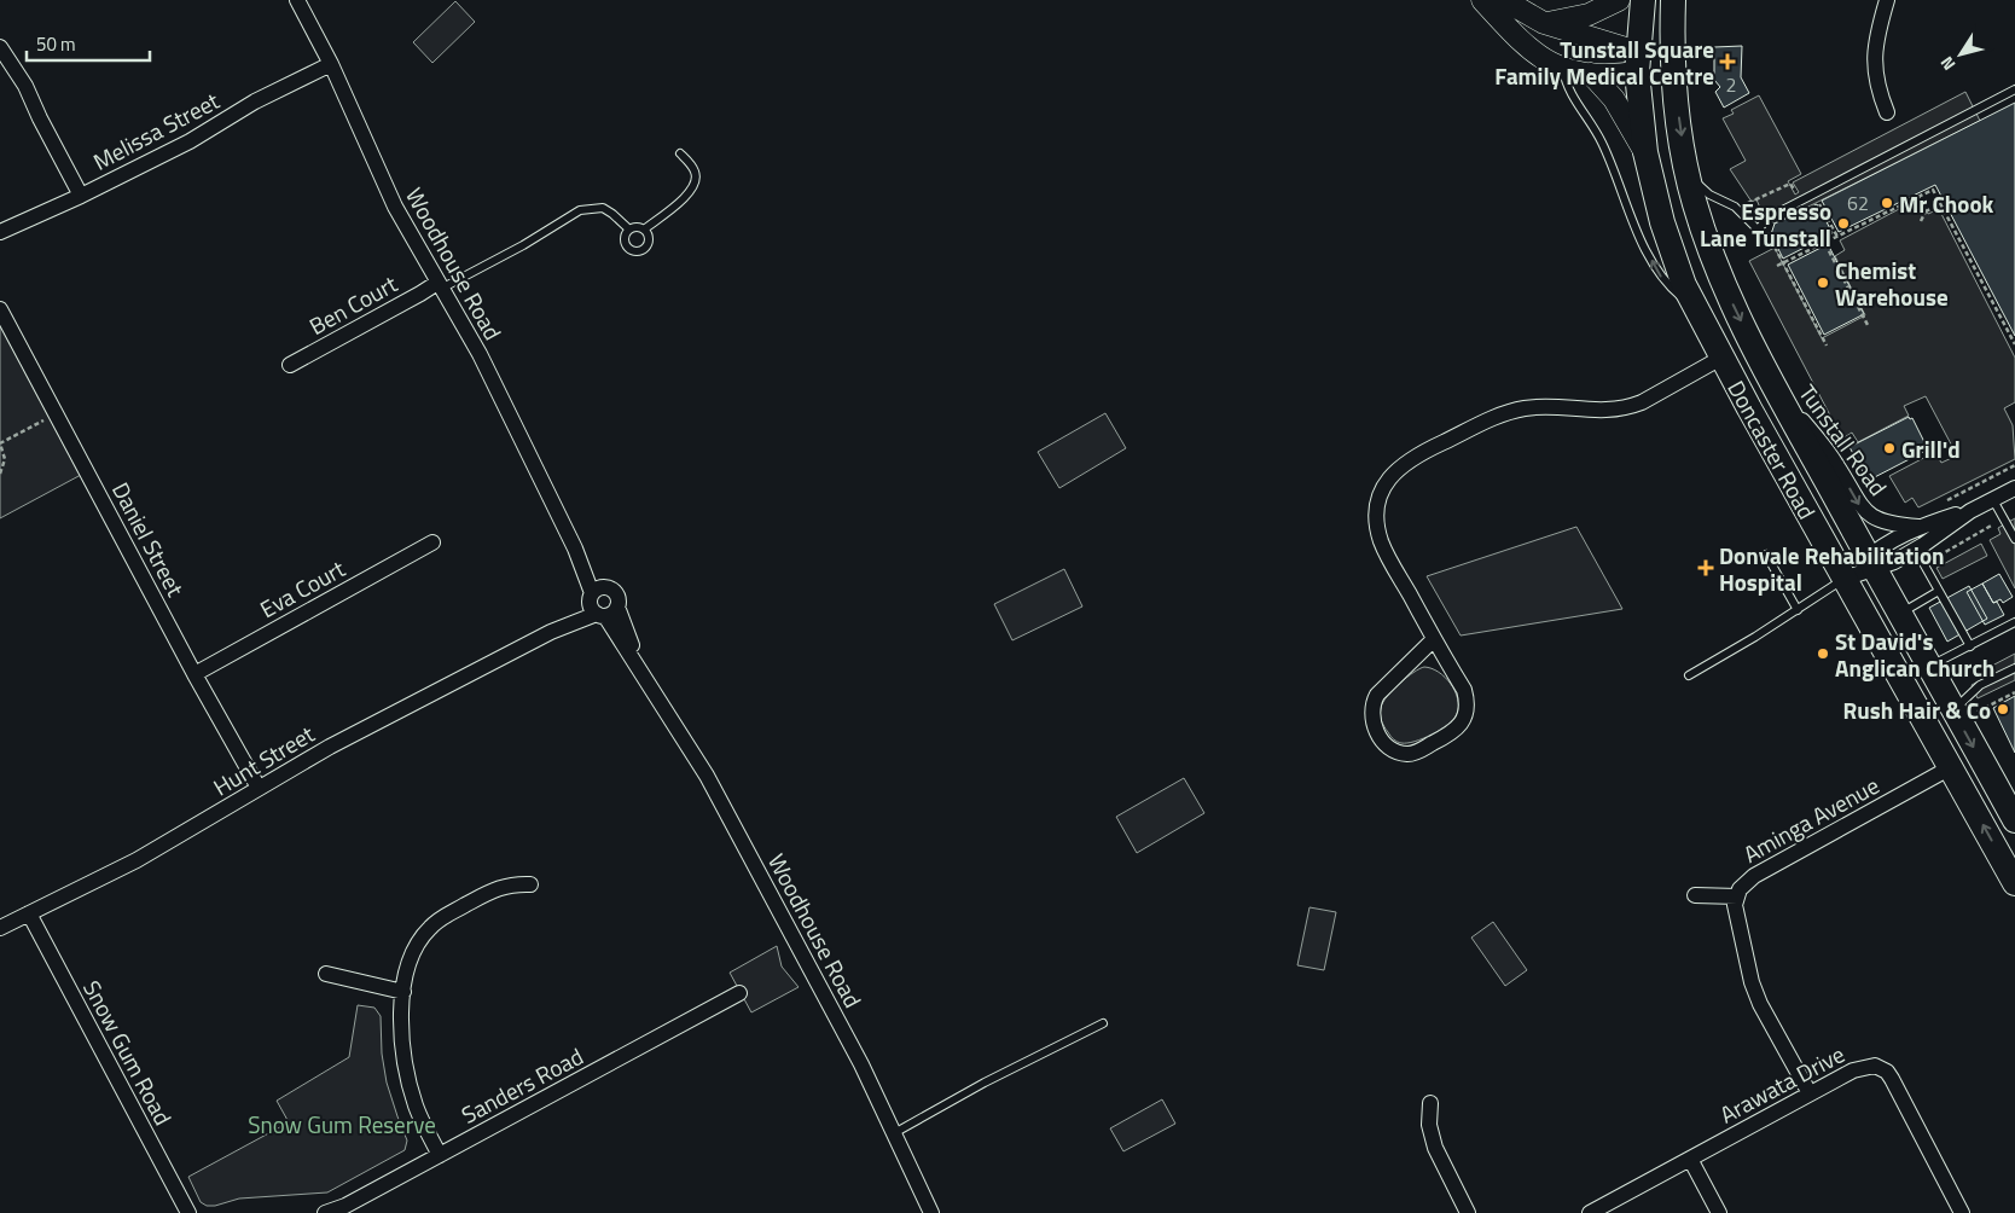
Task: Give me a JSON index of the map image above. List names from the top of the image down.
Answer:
{
  "streets": {
    "main road": ["Doncaster Road"],
    "street": [
      "Melissa Street",
      "Woodhouse Road",
      "Ben Court",
      "Tunstall Road",
      "Daniel Street",
      "Eva Court",
      "Hunt Street",
      "Aminga Avenue",
      "Snow Gum Road",
      "Arawata Drive",
      "Sanders Road"
    ]
  },
  "crossings": [
    ["Melissa Street", "Woodhouse Road"],
    ["Woodhouse Road", "Ben Court"],
    ["Woodhouse Road", "Hunt Street"],
    ["Tunstall Road", "Doncaster Road"],
    ["Doncaster Road", "Aminga Avenue"],
    ["Daniel Street", "Eva Court"],
    ["Daniel Street", "Hunt Street"],
    ["Hunt Street", "Snow Gum Road"]
  ],
  "one_way": ["Tunstall Road"],
  "parks": ["Snow Gum Reserve"],
  "places": {
    "health": ["Tunstall Square Family Medical Centre", "Donvale Rehabilitation Hospital"],
    "other": [
      "Mr Chook",
      "Espresso Lane Tunstall",
      "Chemist Warehouse",
      "Grill'd",
      "St David's Anglican Church",
      "Rush Hair & Co"
    ]
  },
  "house_numbers": ["2", "62"],
  "scale_bar": "50 m",
  "north": "bottom left"
}
